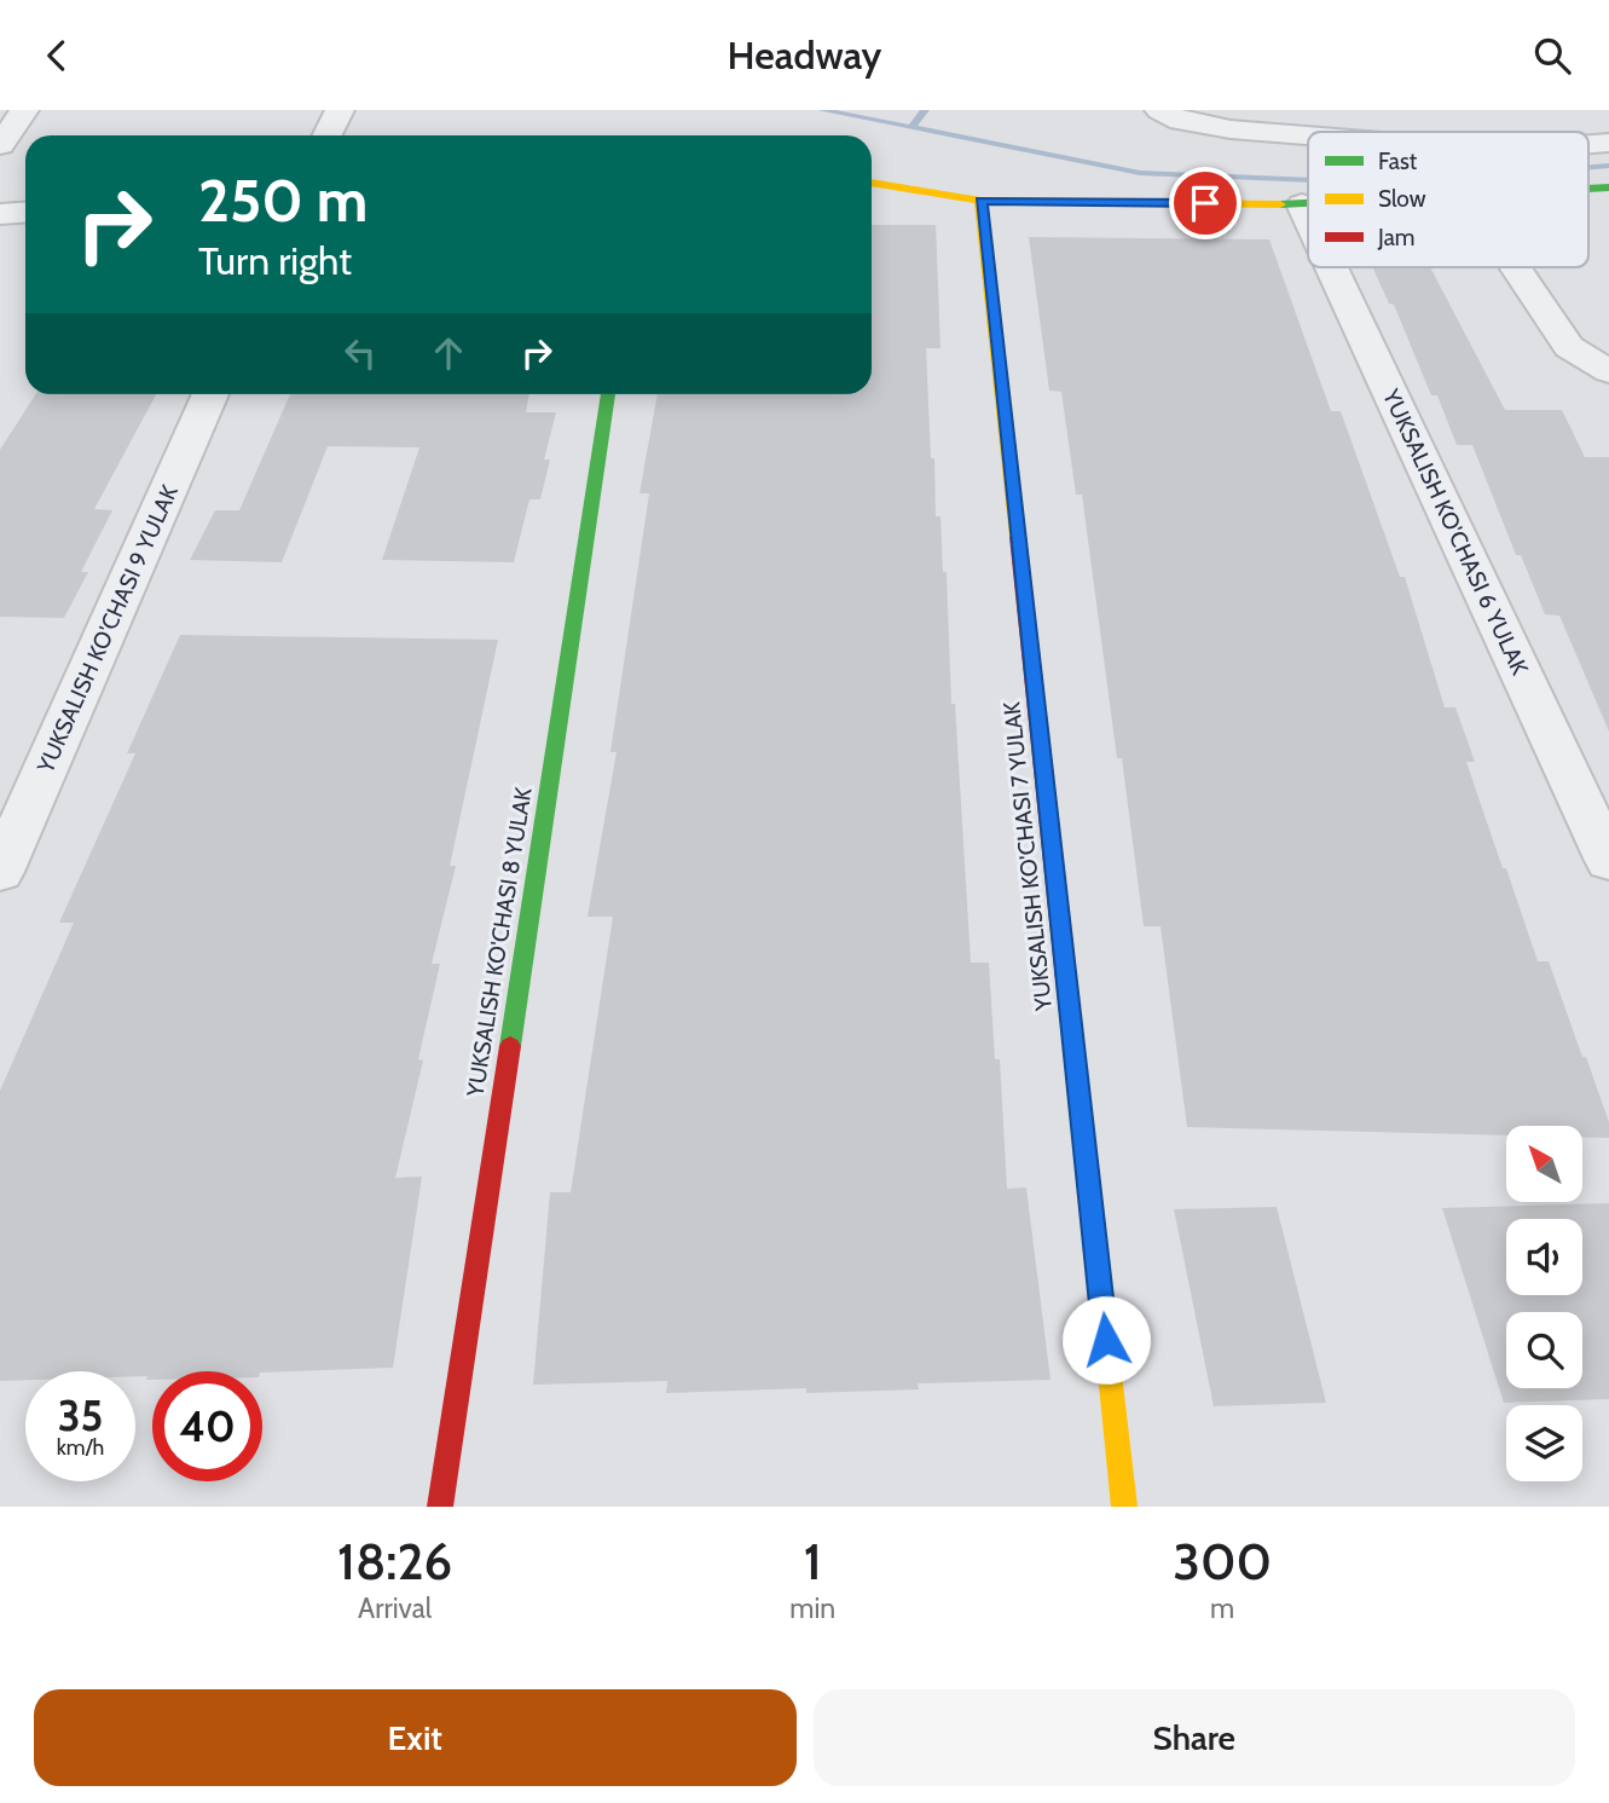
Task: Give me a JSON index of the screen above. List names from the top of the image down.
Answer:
{
  "streets": {
    "street": [
      "YUKSALISH KO'CHASI 6 YULAK",
      "YUKSALISH KO'CHASI 9 YULAK",
      "YUKSALISH KO'CHASI 7 YULAK",
      "YUKSALISH KO'CHASI 8 YULAK"
    ]
  },
  "legend": ["Fast", "Slow", "Jam"],
  "north": "top left",
  "page": {
    "header": "Headway",
    "turn": ["250 m", "Turn right"],
    "speed": "35 km/h",
    "limit": "40",
    "eta": [
      "18:26",
      "Arrival",
      "1",
      "min",
      "300",
      "m"
    ],
    "buttons": ["Exit", "Share"]
  }
}
